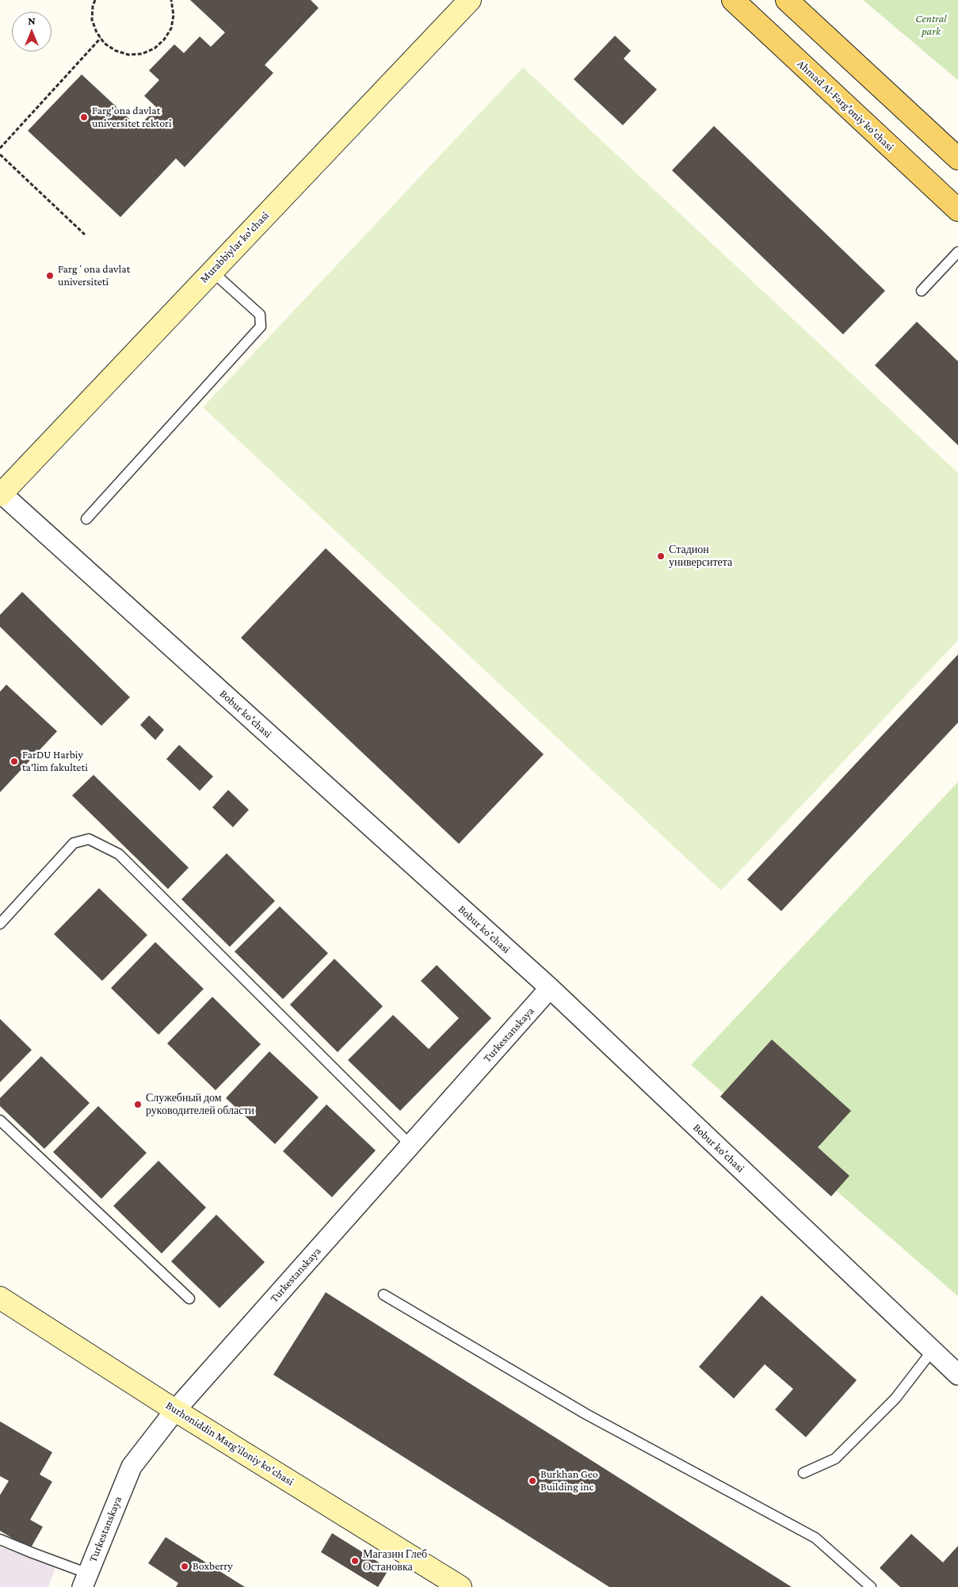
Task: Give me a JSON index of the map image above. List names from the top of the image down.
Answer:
{
  "streets": {
    "main road": ["Ahmad Al-Farg'oniy ko'chasi"],
    "street": [
      "Murabbiylar ko'chasi",
      "Bobur ko'chasi",
      "Turkestanskaya",
      "Burhoniddin Marg'iloniy ko'chasi"
    ]
  },
  "crossings": [
    ["Murabbiylar ko'chasi", "Bobur ko'chasi"],
    ["Bobur ko'chasi", "Turkestanskaya"],
    ["Turkestanskaya", "Burhoniddin Marg'iloniy ko'chasi"]
  ],
  "parks": ["Central park"],
  "places": [
    "Farg'ona davlat universitet rektori",
    "Fargʻona davlat universiteti",
    "Стадион университета",
    "FarDU Harbiy ta'lim fakulteti",
    "Служебный дом руководителей области",
    "Burkhan Geo Building inc",
    "Магазин Глеб Остановка",
    "Boxberry"
  ],
  "north": "top"
}
